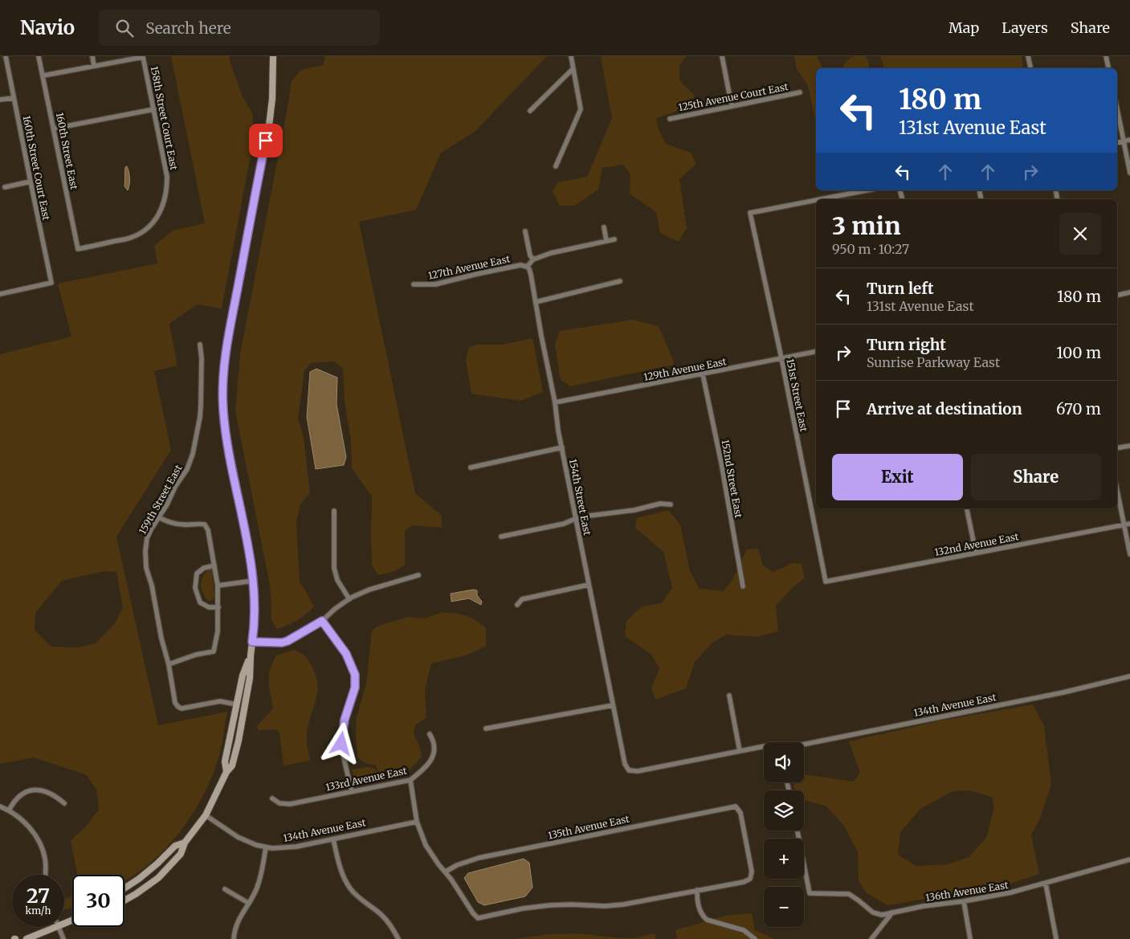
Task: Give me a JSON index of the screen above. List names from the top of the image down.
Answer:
{
  "streets": {
    "street": [
      "125th Avenue Court East",
      "158th Street Court East",
      "160th Street East",
      "160th Street Court East",
      "127th Avenue East",
      "129th Avenue East",
      "151st Street East",
      "152nd Street East",
      "154th Street East",
      "159th Street East",
      "132nd Avenue East",
      "134th Avenue East",
      "133rd Avenue East",
      "135th Avenue East",
      "136th Avenue East"
    ]
  },
  "crossings": [
    ["158th Street Court East", "160th Street East"],
    ["127th Avenue East", "154th Street East"],
    ["129th Avenue East", "151st Street East"],
    ["129th Avenue East", "152nd Street East"],
    ["129th Avenue East", "154th Street East"],
    ["151st Street East", "132nd Avenue East"],
    ["154th Street East", "134th Avenue East"]
  ],
  "page": {
    "header": "Navio",
    "search": "Search here",
    "nav": ["Map", "Layers", "Share"],
    "turn": ["180 m", "131st Avenue East"],
    "heading": ["3 min", "950 m · 10:27"],
    "list": [
      {
        "name": "Turn left",
        "note": "131st Avenue East",
        "value": "180 m"
      },
      {
        "name": "Turn right",
        "note": "Sunrise Parkway East",
        "value": "100 m"
      },
      {
        "name": "Arrive at destination",
        "value": "670 m"
      }
    ],
    "buttons": ["Exit", "Share"],
    "map_buttons": ["+", "−"],
    "speed": "27 km/h",
    "limit": "30"
  }
}
